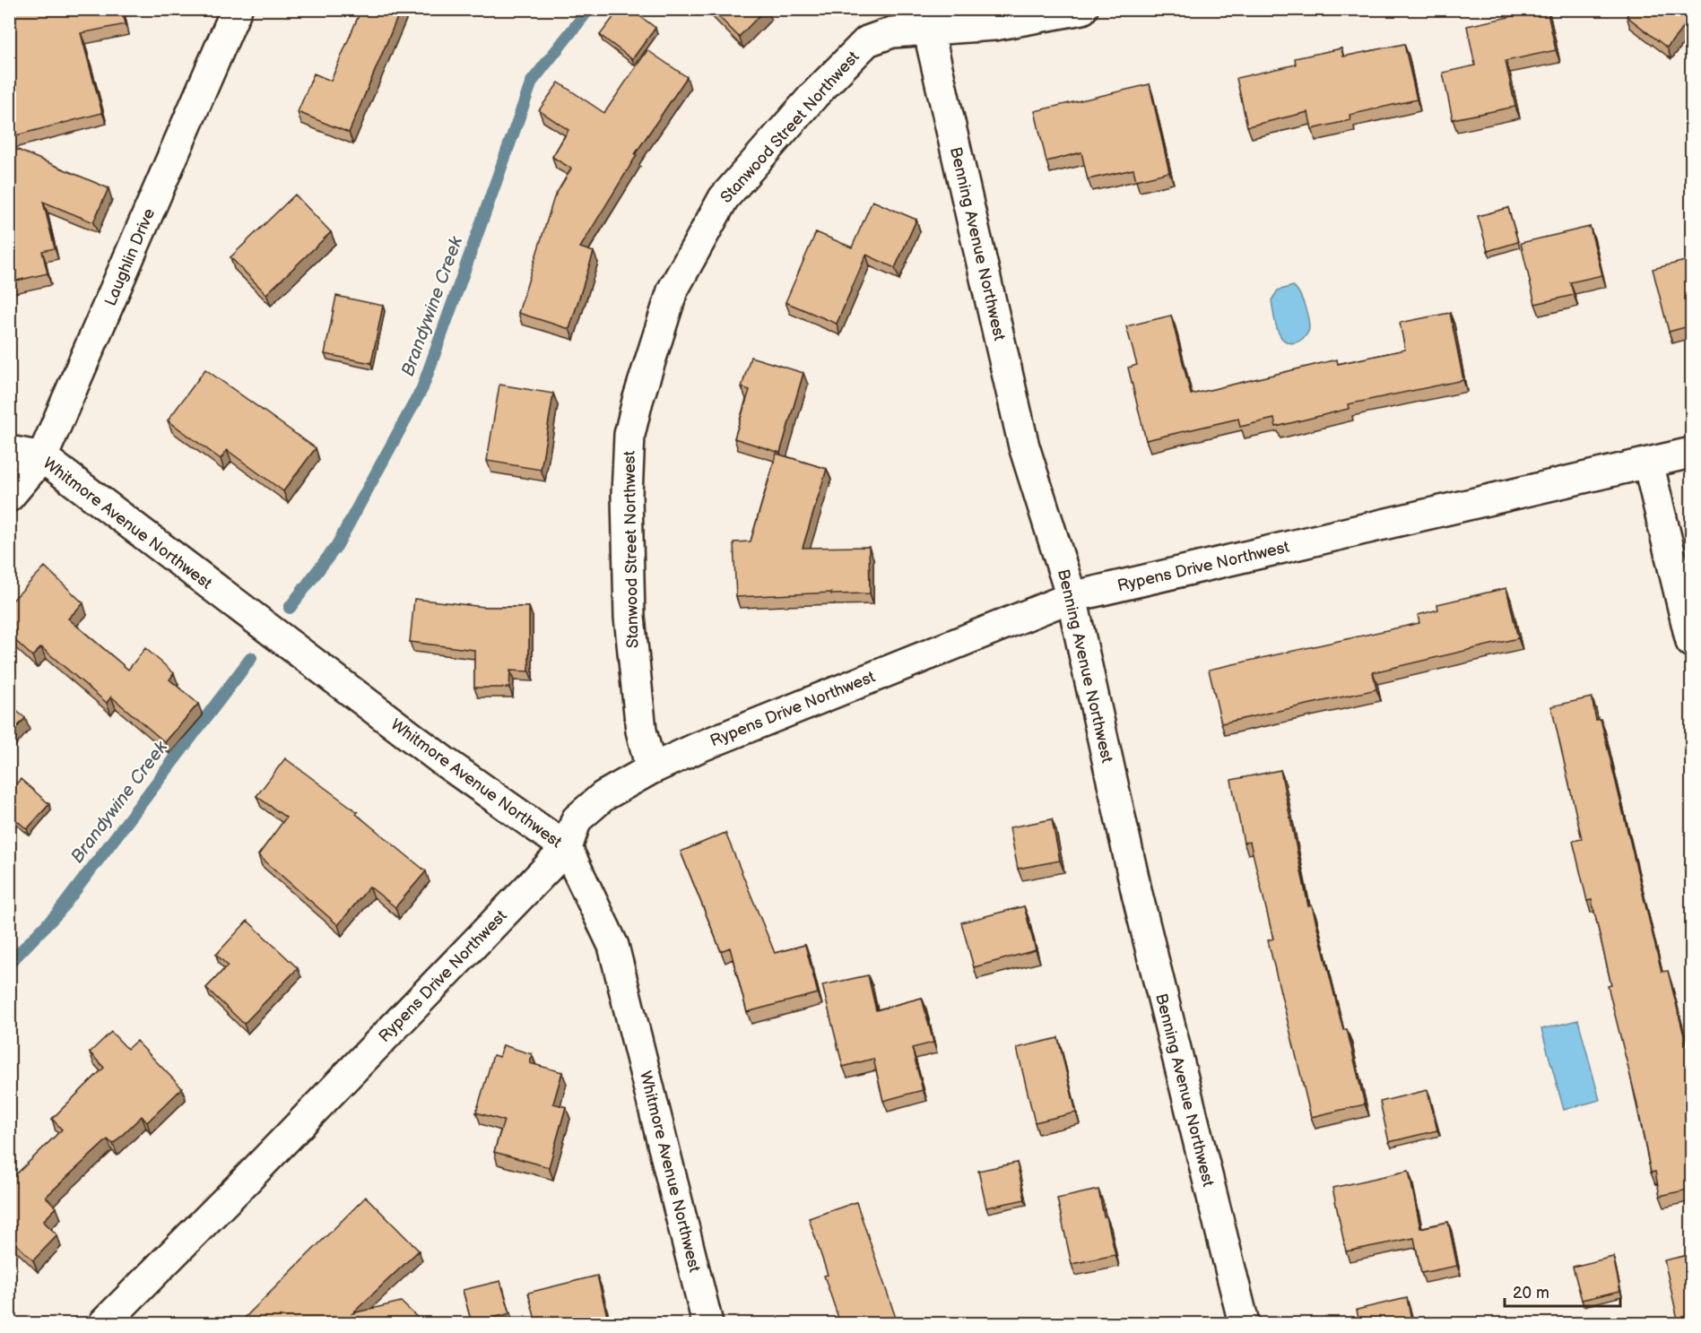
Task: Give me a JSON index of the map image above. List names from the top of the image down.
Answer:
{
  "streets": {
    "street": [
      "Stanwood Street Northwest",
      "Benning Avenue Northwest",
      "Laughlin Drive",
      "Whitmore Avenue Northwest",
      "Rypens Drive Northwest"
    ]
  },
  "crossings": [
    ["Stanwood Street Northwest", "Benning Avenue Northwest"],
    ["Stanwood Street Northwest", "Rypens Drive Northwest"],
    ["Benning Avenue Northwest", "Rypens Drive Northwest"],
    ["Laughlin Drive", "Whitmore Avenue Northwest"],
    ["Whitmore Avenue Northwest", "Rypens Drive Northwest"]
  ],
  "water": ["Brandywine Creek"],
  "scale_bar": "20 m"
}
